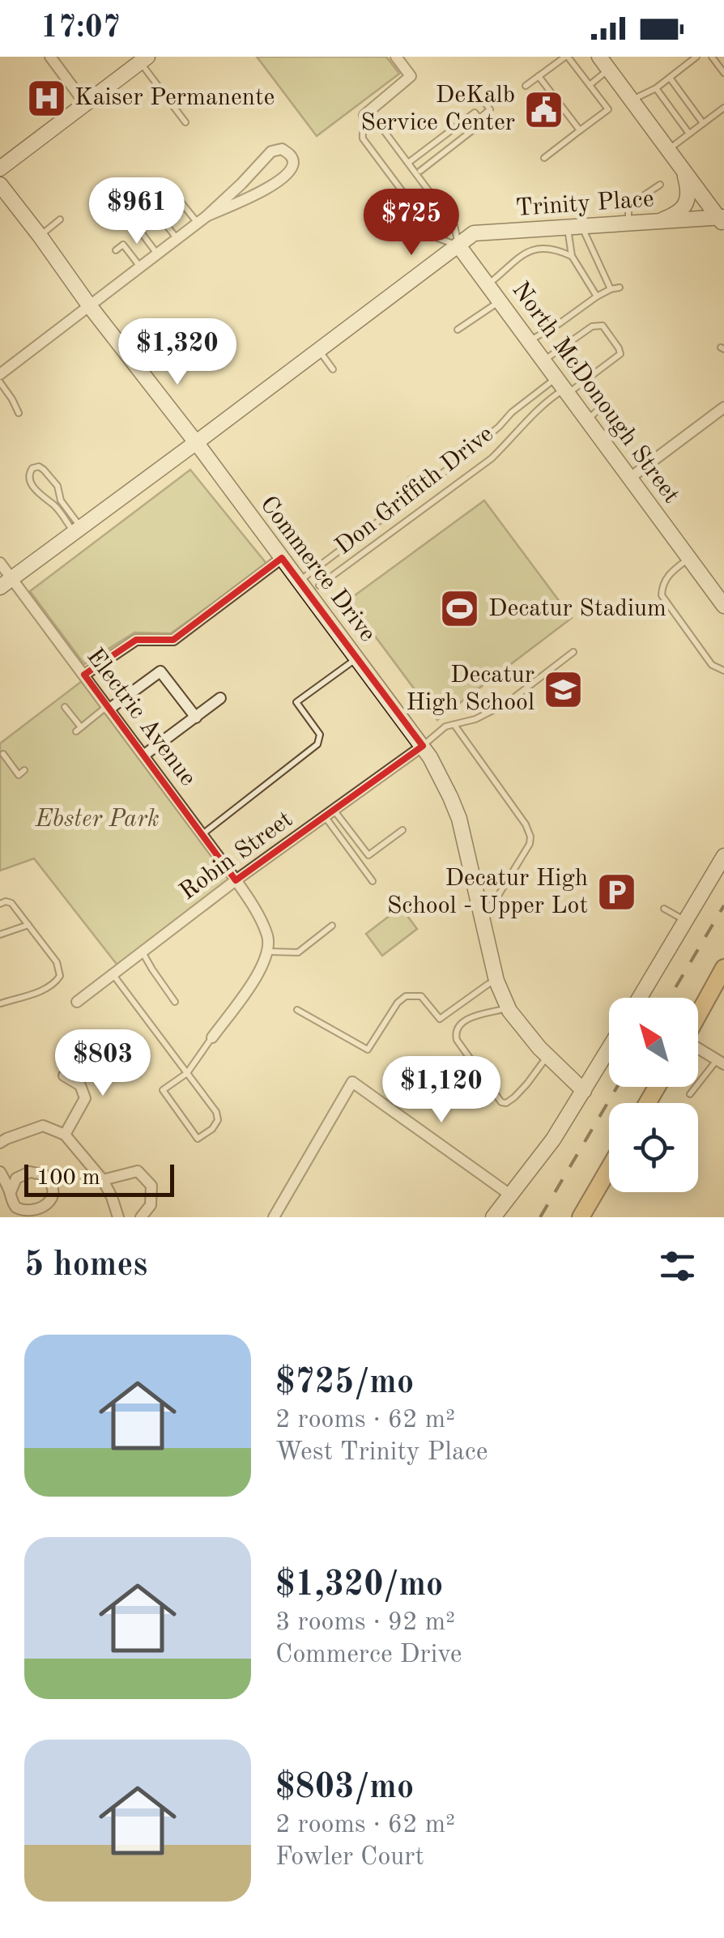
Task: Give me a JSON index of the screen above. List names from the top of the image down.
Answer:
{
  "streets": {
    "main road": ["Trinity Place", "North McDonough Street", "Commerce Drive"],
    "street": ["Electric Avenue", "Robin Street"],
    "lane": ["Don Griffith Drive"]
  },
  "crossings": [
    ["Trinity Place", "North McDonough Street"],
    ["Trinity Place", "Commerce Drive"],
    ["Trinity Place", "Electric Avenue"],
    ["North McDonough Street", "Don Griffith Drive"],
    ["Commerce Drive", "Robin Street"],
    ["Electric Avenue", "Robin Street"]
  ],
  "parks": ["Ebster Park"],
  "places": {
    "hospital": ["Kaiser Permanente"],
    "public building": ["DeKalb Service Center"],
    "sports": ["Decatur Stadium"],
    "school or university": ["Decatur High School"],
    "parking": ["Decatur High School - Upper Lot"]
  },
  "scale_bar": "100 m",
  "north": "top left",
  "page": {
    "status": "17:07",
    "price": [
      "$961",
      "$725",
      "$1,320",
      "$803",
      "$1,120"
    ],
    "scale": "100 m",
    "heading": "5 homes",
    "list": [
      {
        "name": "$725/mo",
        "note": "2 rooms · 62 m² · West Trinity Place"
      },
      {
        "name": "$1,320/mo",
        "note": "3 rooms · 92 m² · Commerce Drive"
      },
      {
        "name": "$803/mo",
        "note": "2 rooms · 62 m² · Fowler Court"
      }
    ]
  }
}
